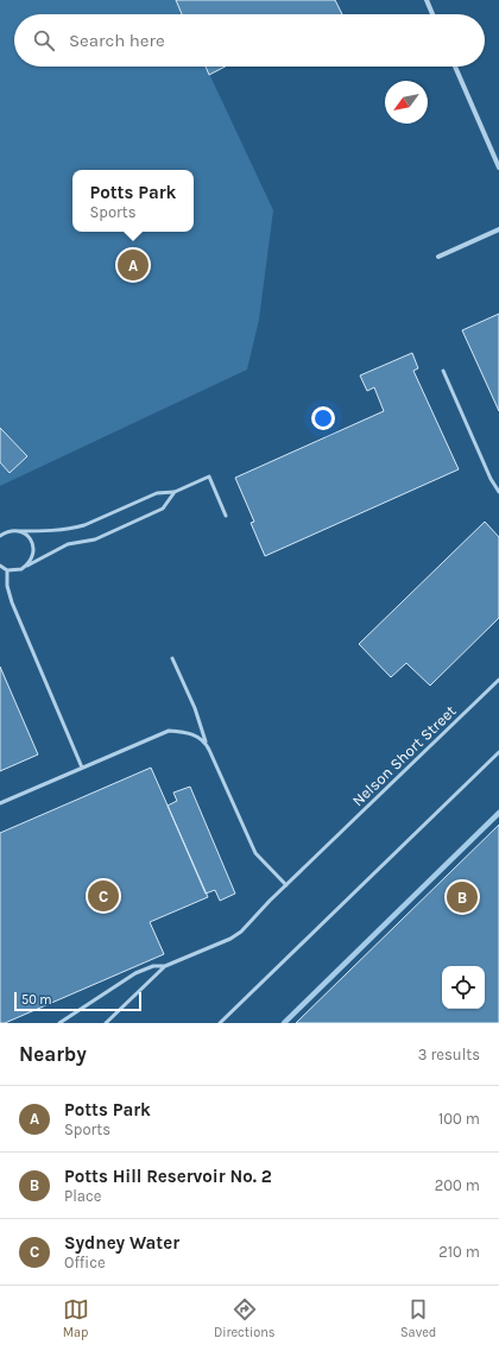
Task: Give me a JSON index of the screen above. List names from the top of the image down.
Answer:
{
  "streets": {
    "lane": ["Nelson Short Street"]
  },
  "scale_bar": "50 m",
  "north": "bottom left",
  "page": {
    "search": "Search here",
    "popup": ["Potts Park", "Sports"],
    "pins": ["A", "C", "B"],
    "scale": "50 m",
    "heading": ["Nearby", "3 results"],
    "list": [
      {
        "mark": "A",
        "name": "Potts Park",
        "note": "Sports",
        "value": "100 m"
      },
      {
        "mark": "B",
        "name": "Potts Hill Reservoir No. 2",
        "note": "Place",
        "value": "200 m"
      },
      {
        "mark": "C",
        "name": "Sydney Water",
        "note": "Office",
        "value": "210 m"
      }
    ],
    "nav": ["Map", "Directions", "Saved"]
  }
}
